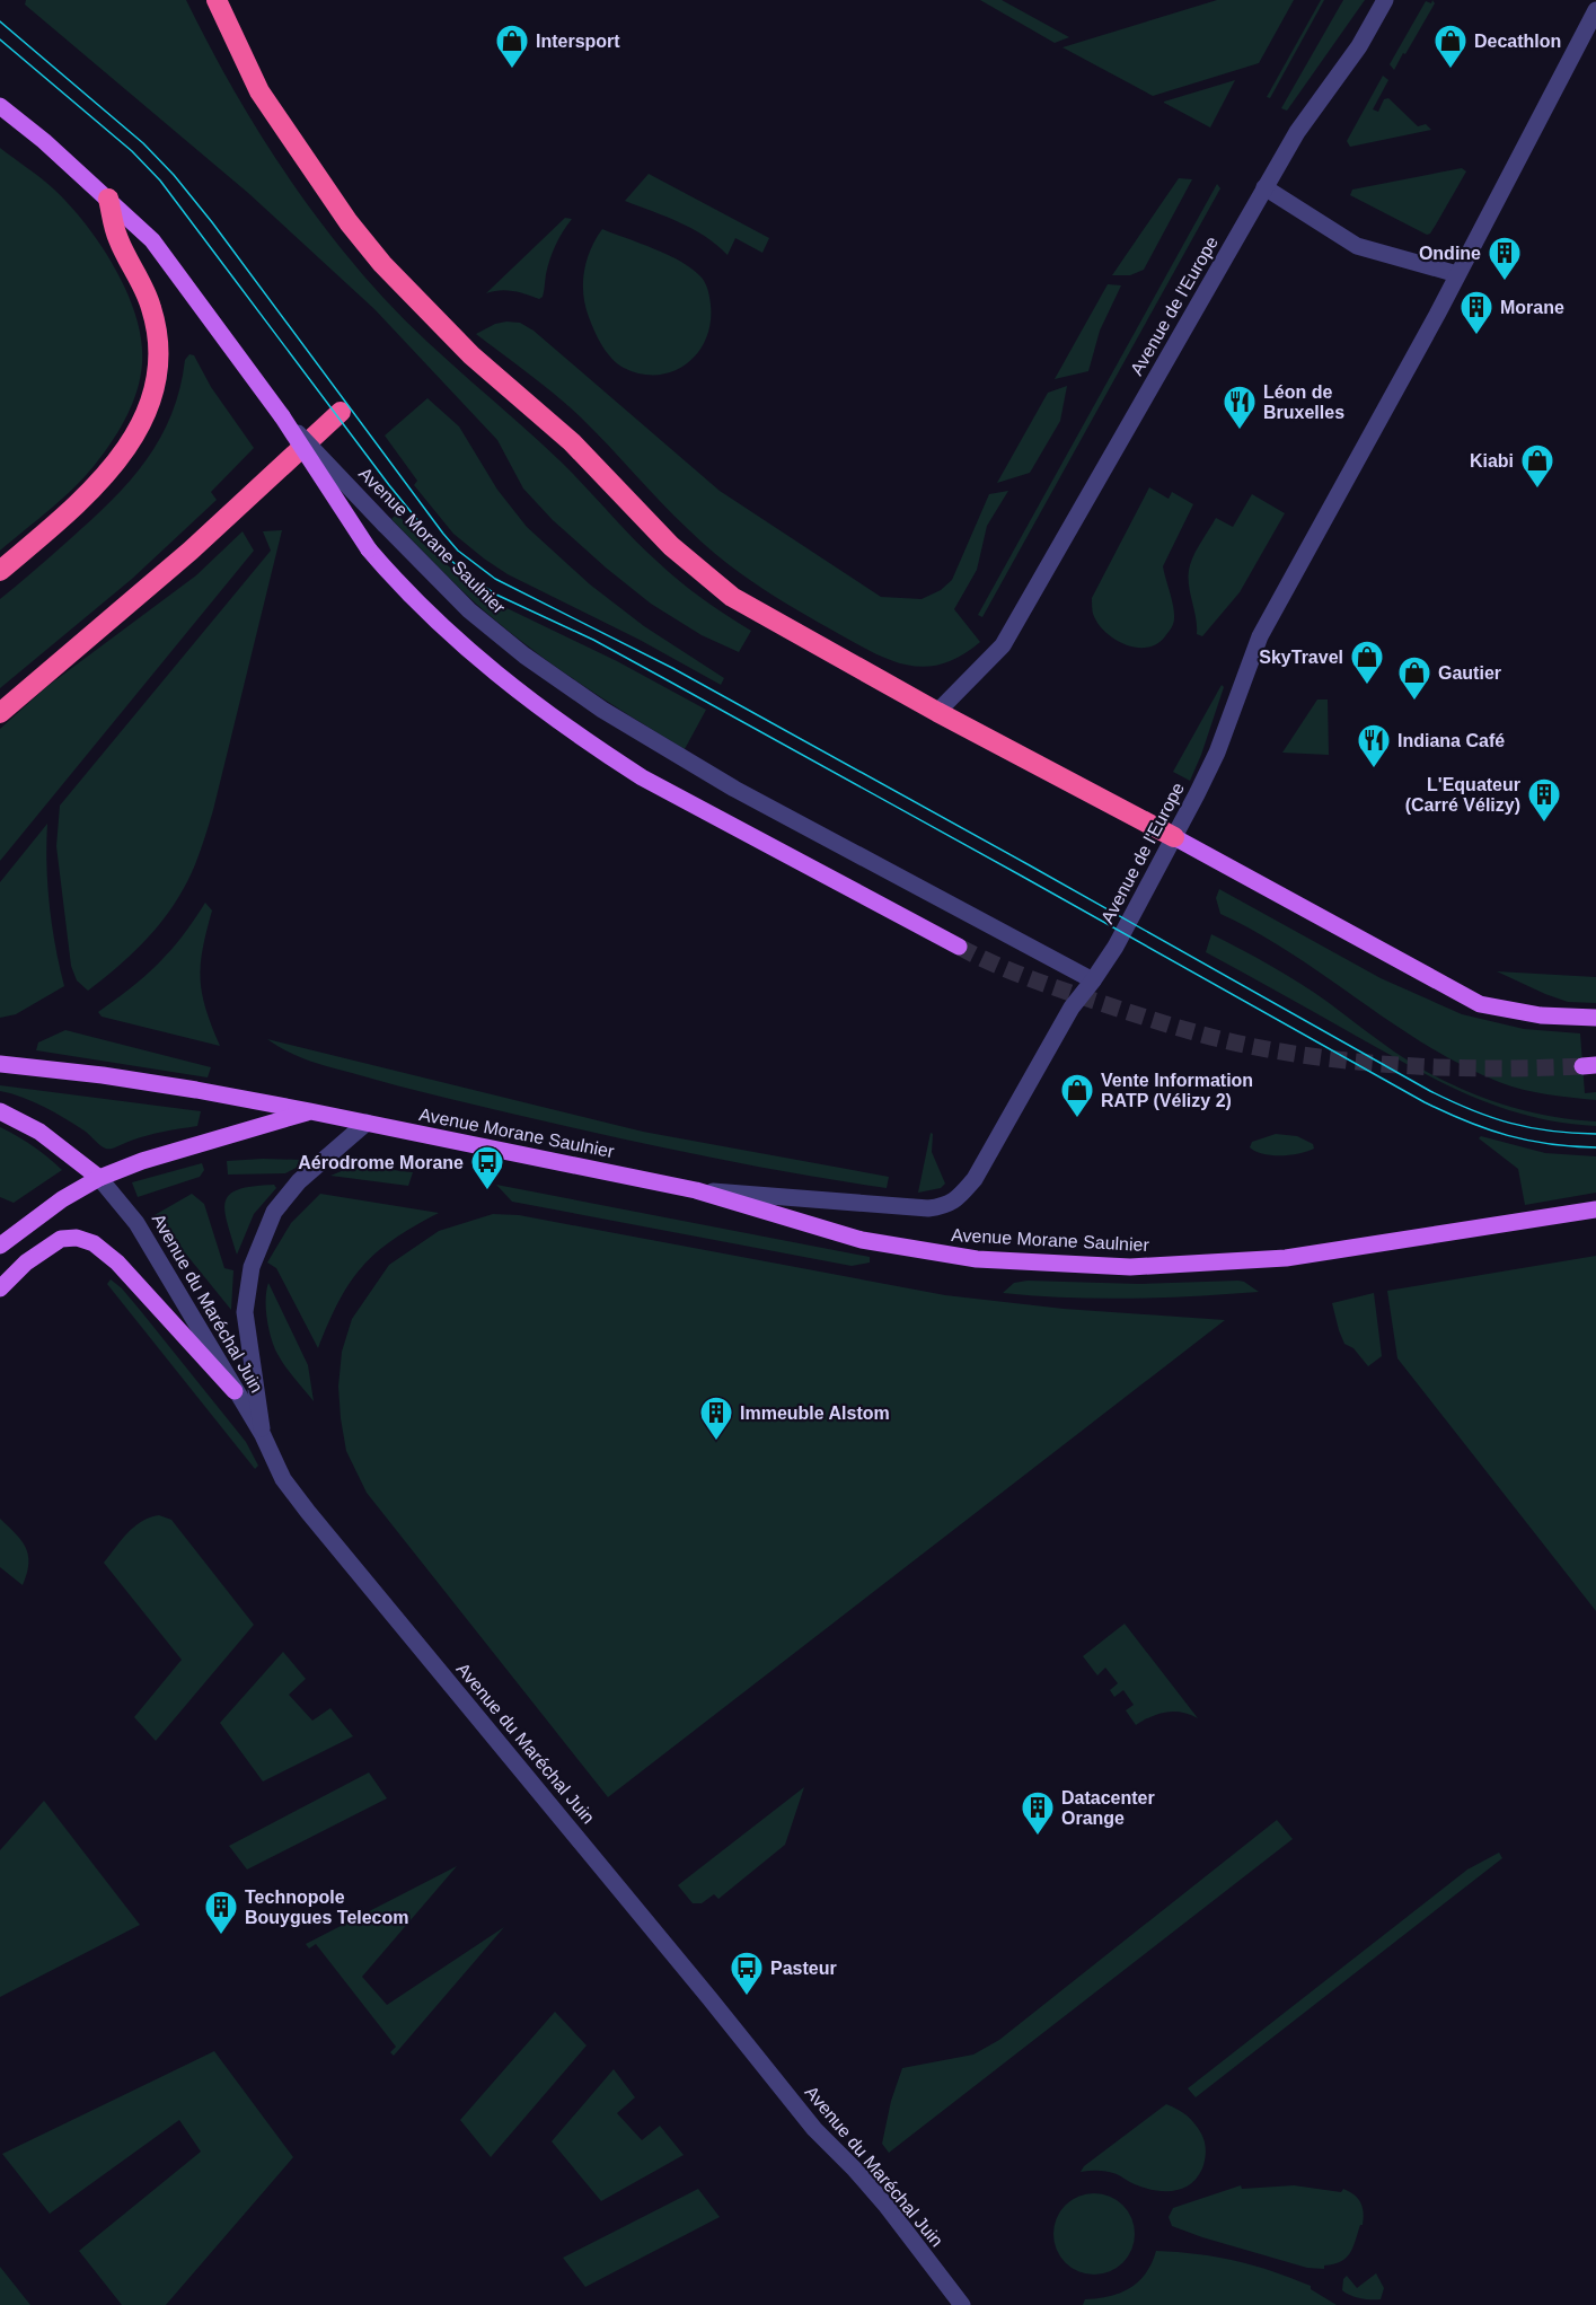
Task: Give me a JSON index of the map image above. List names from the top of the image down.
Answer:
{
  "streets": {
    "main road": ["Avenue Morane Saulnier"],
    "street": ["Avenue de l'Europe", "Avenue du Maréchal Juin"]
  },
  "crossings": [
    ["Avenue de l'Europe", "Avenue Morane Saulnier"],
    ["Avenue Morane Saulnier", "Avenue du Maréchal Juin"]
  ],
  "places": {
    "shop": [
      "Intersport",
      "Decathlon",
      "Kiabi",
      "SkyTravel",
      "Gautier",
      "Vente Information RATP (Vélizy 2)"
    ],
    "building": [
      "Ondine",
      "Morane",
      "L'Equateur (Carré Vélizy)",
      "Immeuble Alstom",
      "Datacenter Orange",
      "Technopole Bouygues Telecom"
    ],
    "restaurant": ["Léon de Bruxelles", "Indiana Café"],
    "bus stop": ["Aérodrome Morane", "Pasteur"]
  }
}
